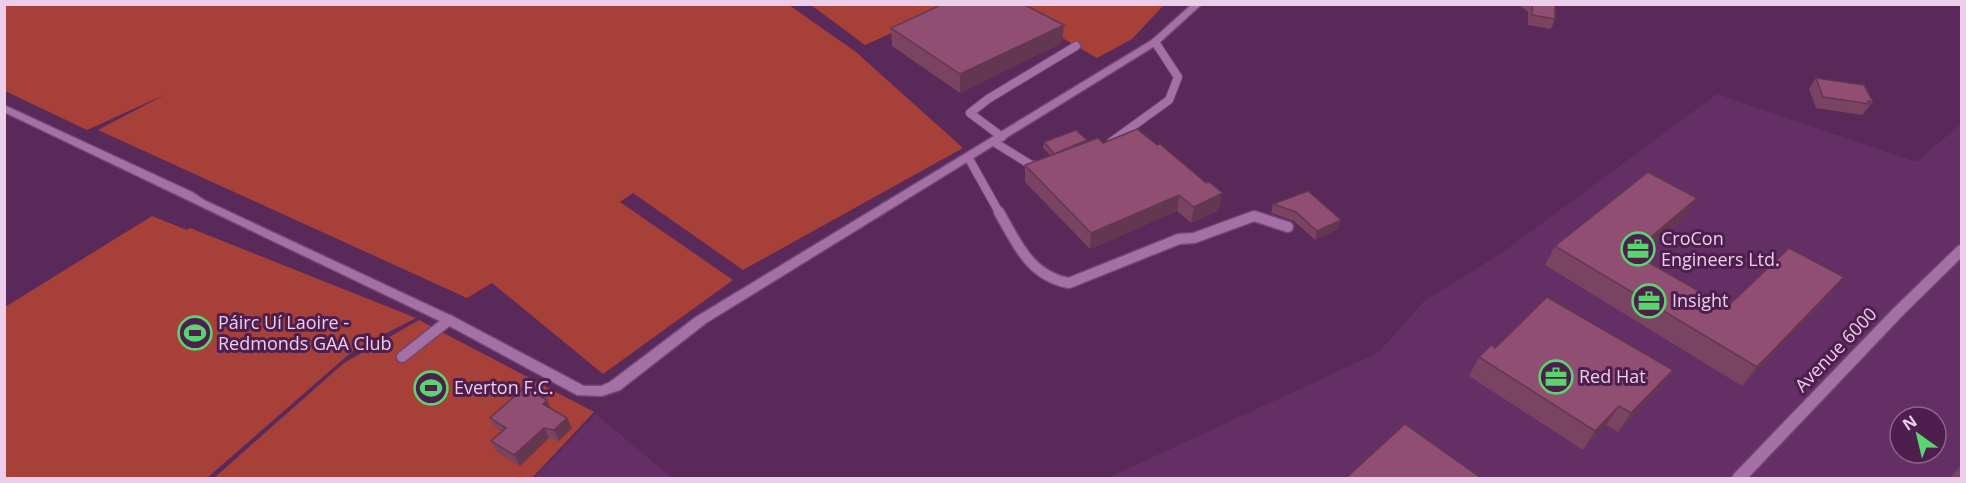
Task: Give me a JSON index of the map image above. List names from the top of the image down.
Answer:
{
  "streets": {
    "street": ["Avenue 6000"]
  },
  "places": {
    "office": ["CroCon Engineers Ltd.", "Insight", "Red Hat"],
    "sports": ["Páirc Uí Laoire - Redmonds GAA Club", "Everton F.C."]
  },
  "north": "top left"
}
